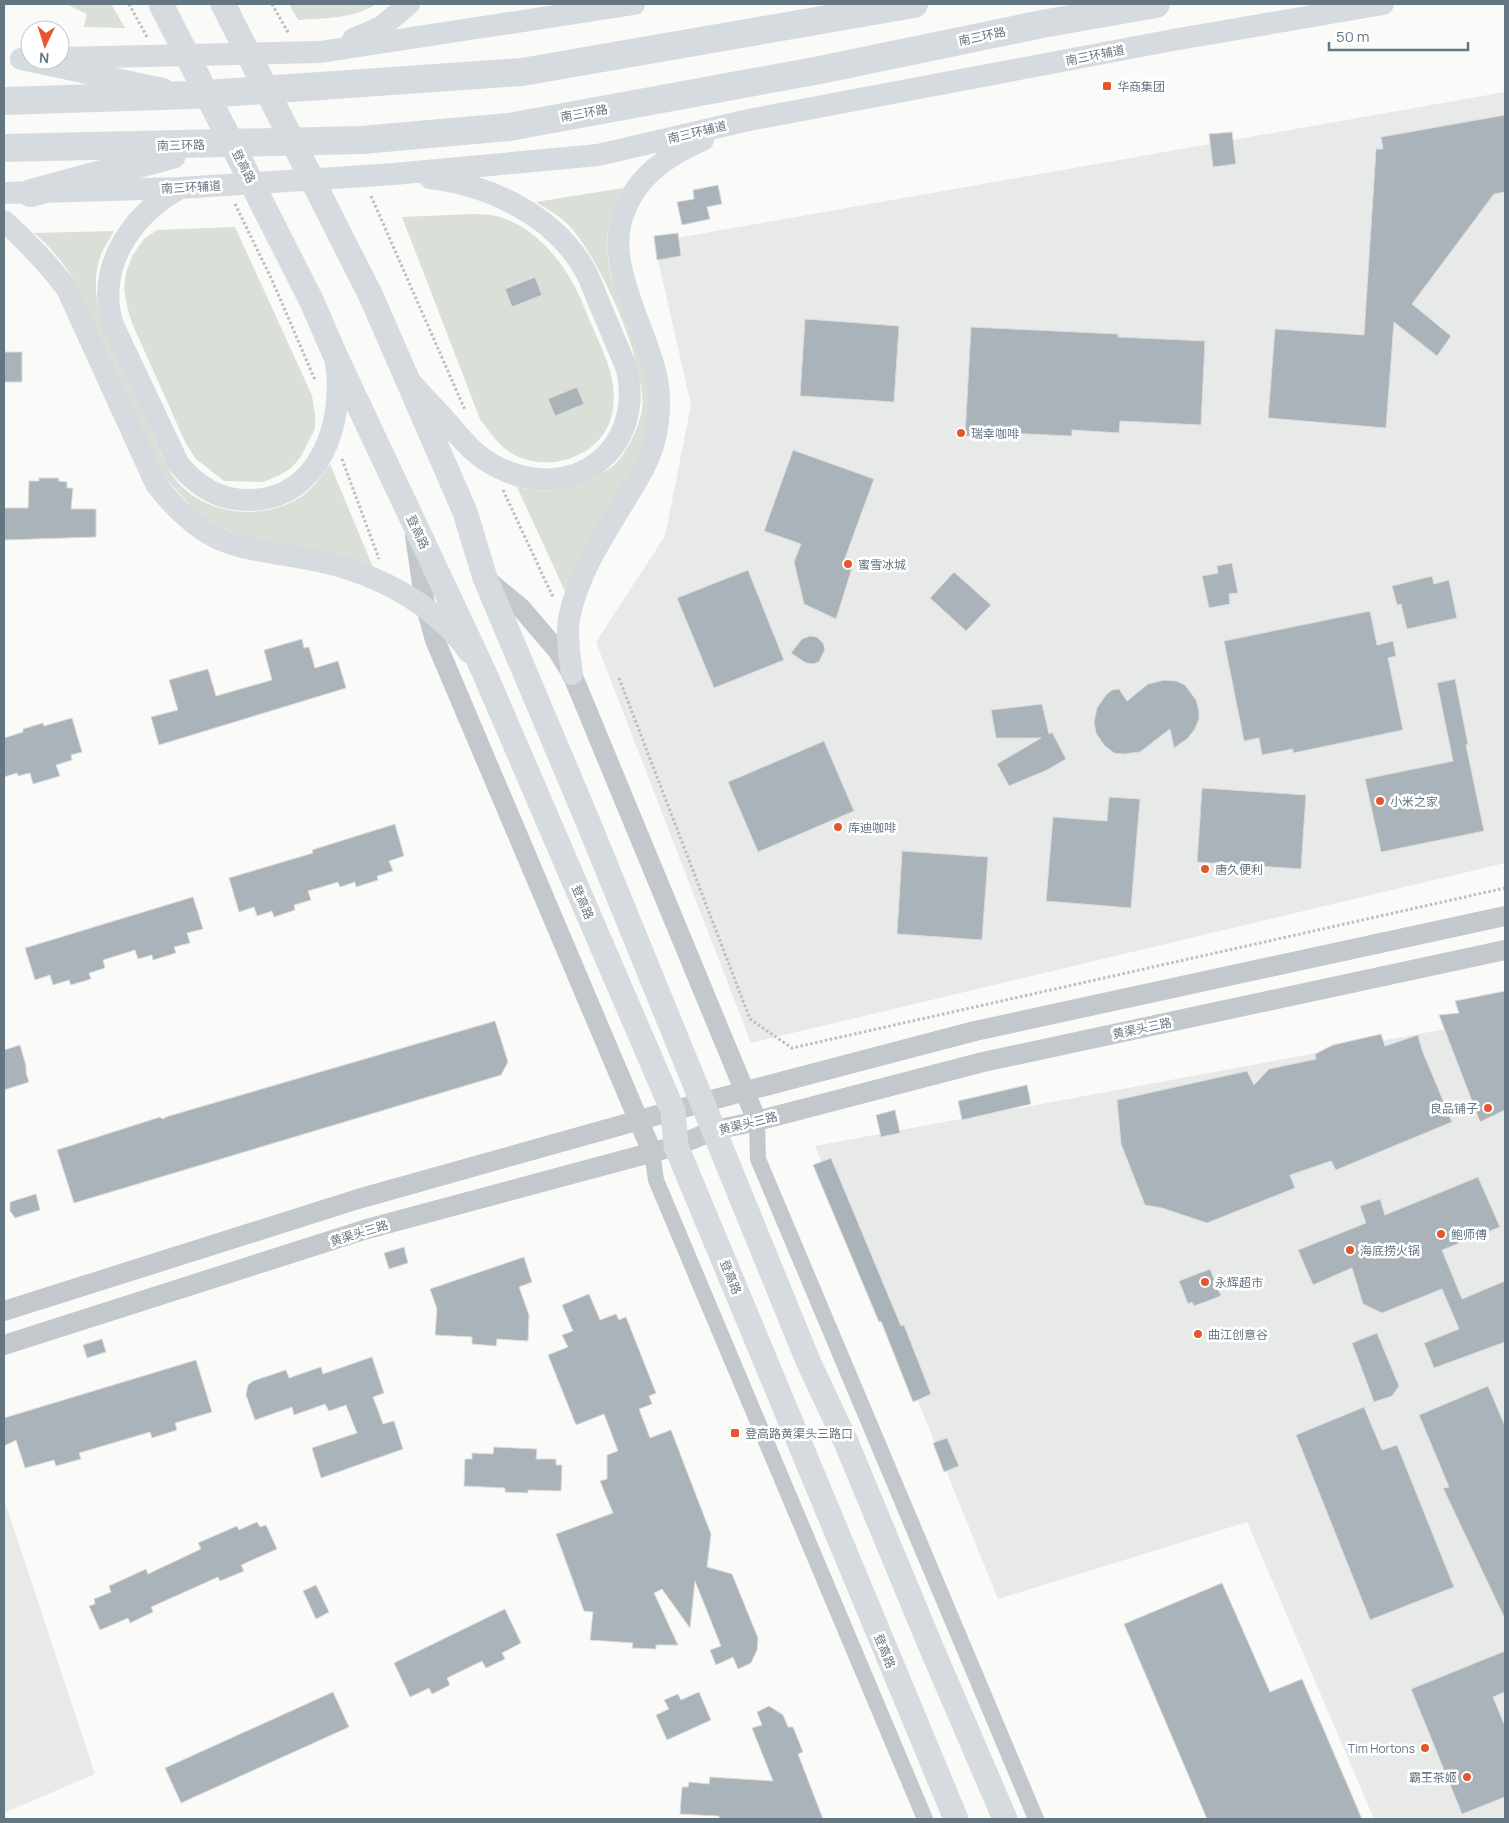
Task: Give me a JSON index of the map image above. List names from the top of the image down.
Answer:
{
  "streets": {
    "highway": ["南三环路"],
    "main road": ["南三环辅道", "登高路"],
    "street": ["黄渠头三路"]
  },
  "crossings": [
    ["登高路", "黄渠头三路"]
  ],
  "places": {
    "transit": ["华商集团", "登高路黄渠头三路口"],
    "other": [
      "瑞幸咖啡",
      "蜜雪冰城",
      "小米之家",
      "库迪咖啡",
      "唐久便利",
      "良品铺子",
      "鲍师傅",
      "海底捞火锅",
      "永辉超市",
      "曲江创意谷",
      "Tim Hortons",
      "霸王茶姬"
    ]
  },
  "scale_bar": "50 m",
  "north": "bottom"
}
